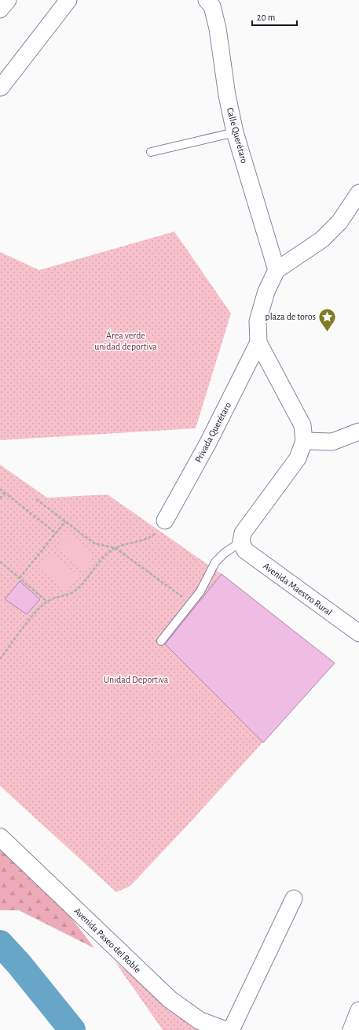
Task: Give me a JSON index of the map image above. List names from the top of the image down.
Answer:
{
  "streets": {
    "street": [
      "Calle Querétaro",
      "Privada Querétaro",
      "Avenida Maestro Rural",
      "Avenida Paseo del Roble"
    ]
  },
  "parks": ["Área verde unidad deportiva", "Unidad Deportiva"],
  "places": {
    "place": ["plaza de toros"]
  },
  "scale_bar": "20 m"
}
